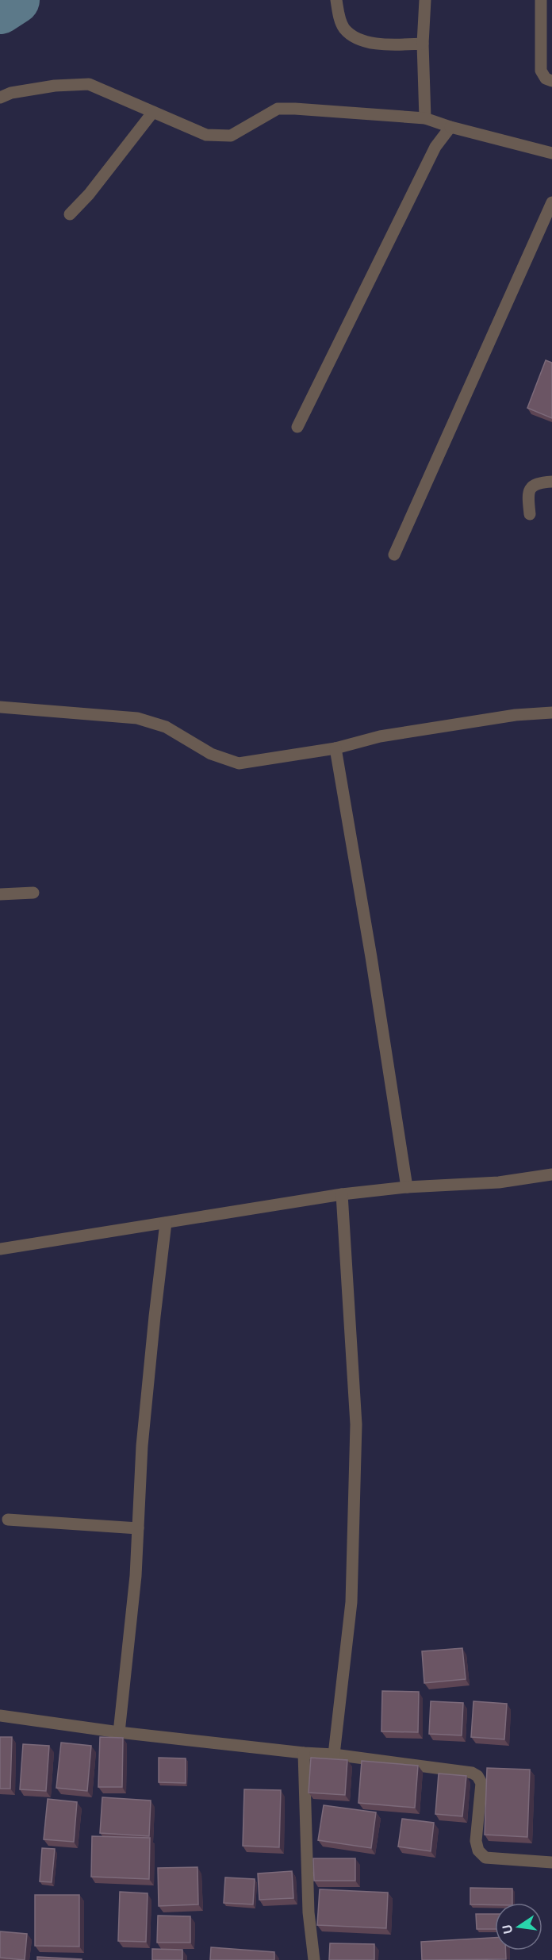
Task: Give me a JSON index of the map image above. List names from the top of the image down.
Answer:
{
  "north": "left"
}
